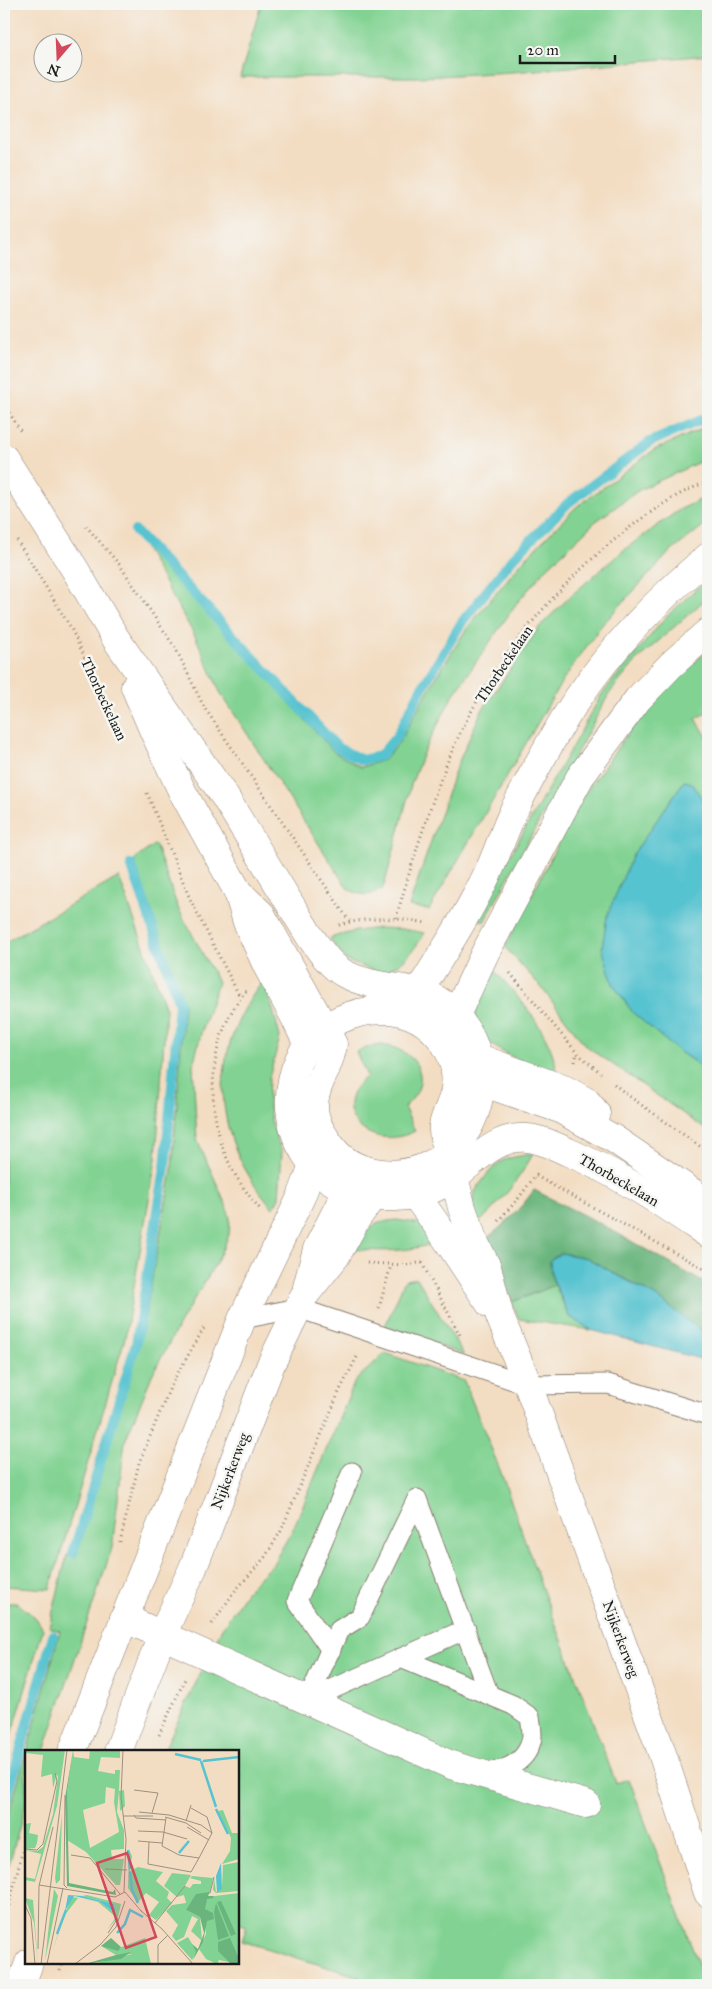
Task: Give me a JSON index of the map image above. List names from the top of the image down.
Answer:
{
  "streets": {
    "street": ["Thorbeckelaan", "Nijkerkerweg"]
  },
  "crossings": [
    ["Thorbeckelaan", "Nijkerkerweg"]
  ],
  "scale_bar": "20 m",
  "north": "bottom"
}
